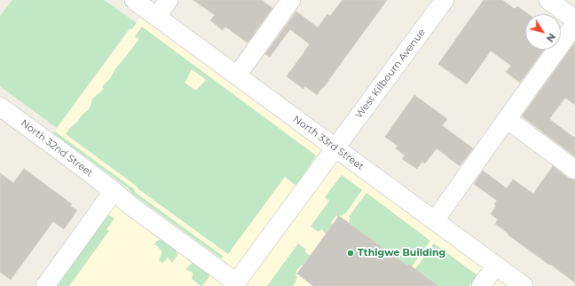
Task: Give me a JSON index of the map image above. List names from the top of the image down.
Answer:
{
  "streets": {
    "street": ["West Kilbourn Avenue", "North 33rd Street", "North 32nd Street"]
  },
  "crossings": [
    ["West Kilbourn Avenue", "North 33rd Street"],
    ["West Kilbourn Avenue", "North 32nd Street"]
  ],
  "places": ["Tthigwe Building"],
  "north": "bottom right"
}
